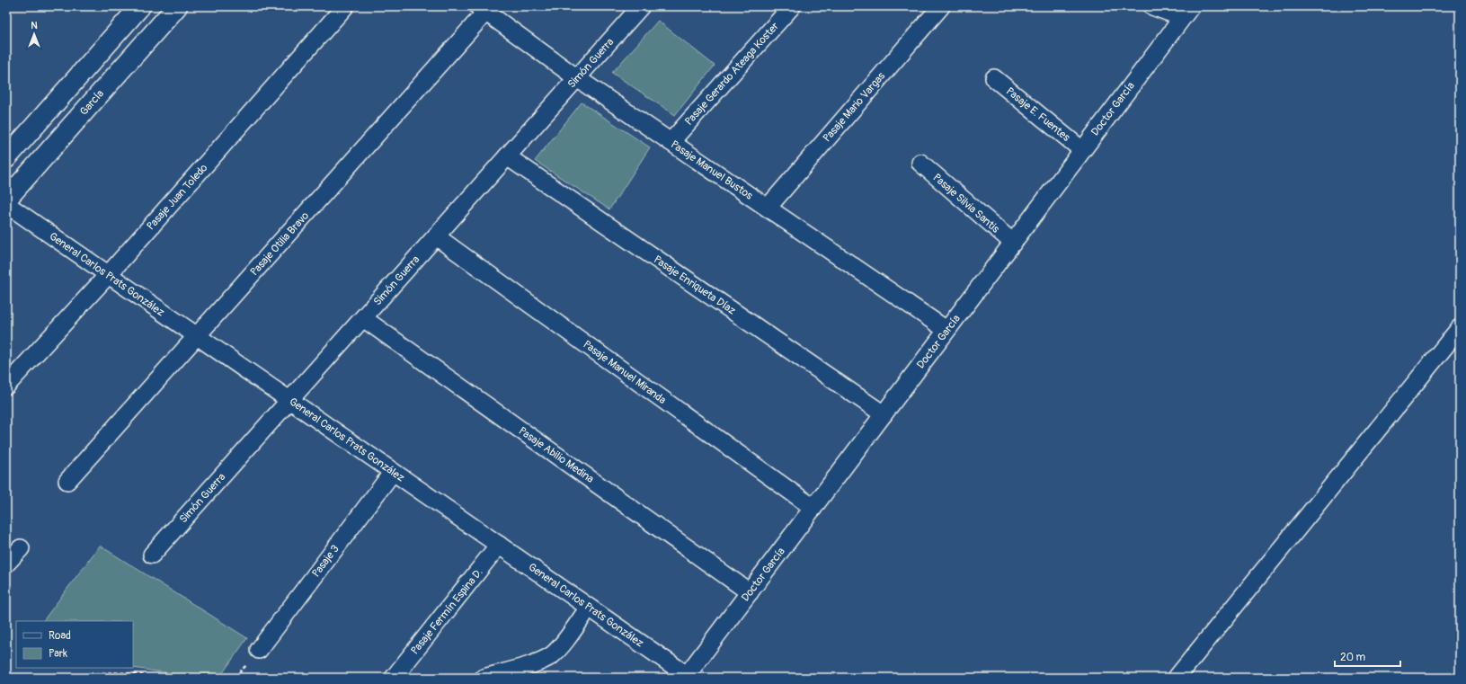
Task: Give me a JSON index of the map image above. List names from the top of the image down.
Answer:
{
  "streets": {
    "street": [
      "Simón Guerra",
      "Pasaje Gerardo Ateaga Koster",
      "García",
      "Pasaje Mario Vargas",
      "Doctor García",
      "Pasaje E. Fuentes",
      "Pasaje Manuel Bustos",
      "Pasaje Juan Toledo",
      "Pasaje Silvia Santis",
      "Pasaje Otilia Bravo",
      "General Carlos Prats González",
      "Pasaje Enriqueta Díaz",
      "Pasaje Manuel Miranda",
      "Pasaje Abilio Medina",
      "Pasaje 3",
      "Pasaje Fermín Espina D."
    ]
  },
  "crossings": [
    ["Simón Guerra", "Pasaje Manuel Bustos"],
    ["Simón Guerra", "General Carlos Prats González"],
    ["Simón Guerra", "Pasaje Enriqueta Díaz"],
    ["Simón Guerra", "Pasaje Manuel Miranda"],
    ["Simón Guerra", "Pasaje Abilio Medina"],
    ["Pasaje Gerardo Ateaga Koster", "Pasaje Manuel Bustos"],
    ["Pasaje Mario Vargas", "Pasaje Manuel Bustos"],
    ["Doctor García", "Pasaje E. Fuentes"],
    ["Doctor García", "Pasaje Manuel Bustos"],
    ["Doctor García", "Pasaje Silvia Santis"],
    ["Doctor García", "General Carlos Prats González"],
    ["Doctor García", "Pasaje Enriqueta Díaz"],
    ["Doctor García", "Pasaje Manuel Miranda"],
    ["Doctor García", "Pasaje Abilio Medina"],
    ["Pasaje Manuel Bustos", "Pasaje Otilia Bravo"],
    ["Pasaje Juan Toledo", "General Carlos Prats González"],
    ["Pasaje Otilia Bravo", "General Carlos Prats González"],
    ["General Carlos Prats González", "Pasaje 3"],
    ["General Carlos Prats González", "Pasaje Fermín Espina D."]
  ],
  "legend": ["Road", "Park"],
  "scale_bar": "20 m",
  "north": "top"
}
